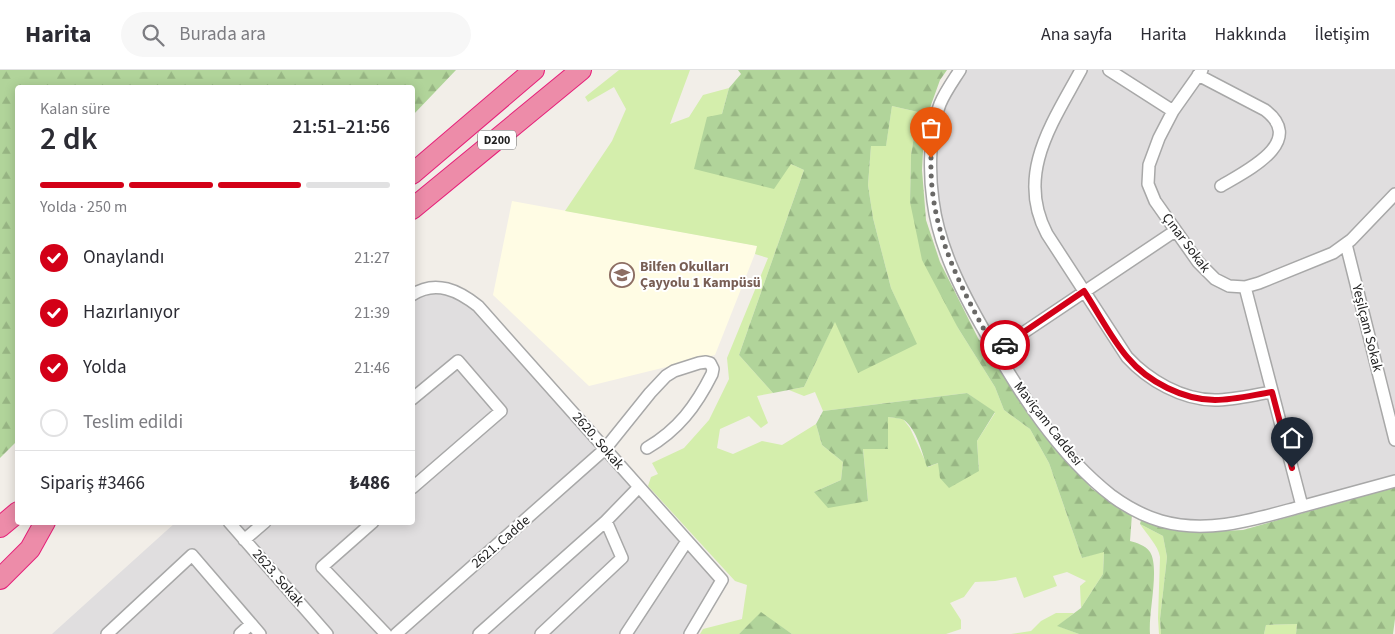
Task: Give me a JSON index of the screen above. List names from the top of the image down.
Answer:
{
  "streets": {
    "highway": ["D200"],
    "street": [
      "Çınar Sokak",
      "Yeşilçam Sokak",
      "Maviçam Caddesi",
      "2620. Sokak",
      "2621. Cadde",
      "2623. Sokak"
    ]
  },
  "crossings": [
    ["2620. Sokak", "2621. Cadde"]
  ],
  "places": {
    "school or university": ["Bilfen Okulları Çayyolu 1 Kampüsü"]
  },
  "page": {
    "header": "Harita",
    "search": "Burada ara",
    "nav": [
      "Ana sayfa",
      "Harita",
      "Hakkında",
      "İletişim"
    ],
    "heading": ["2 dk", "Kalan süre", "21:51–21:56"],
    "panel": ["Sipariş #3466", "₺486"],
    "bar": "Yolda · 250 m",
    "list": [
      ["Onaylandı", "21:27"],
      ["Hazırlanıyor", "21:39"],
      ["Yolda", "21:46"],
      "Teslim edildi"
    ]
  }
}
